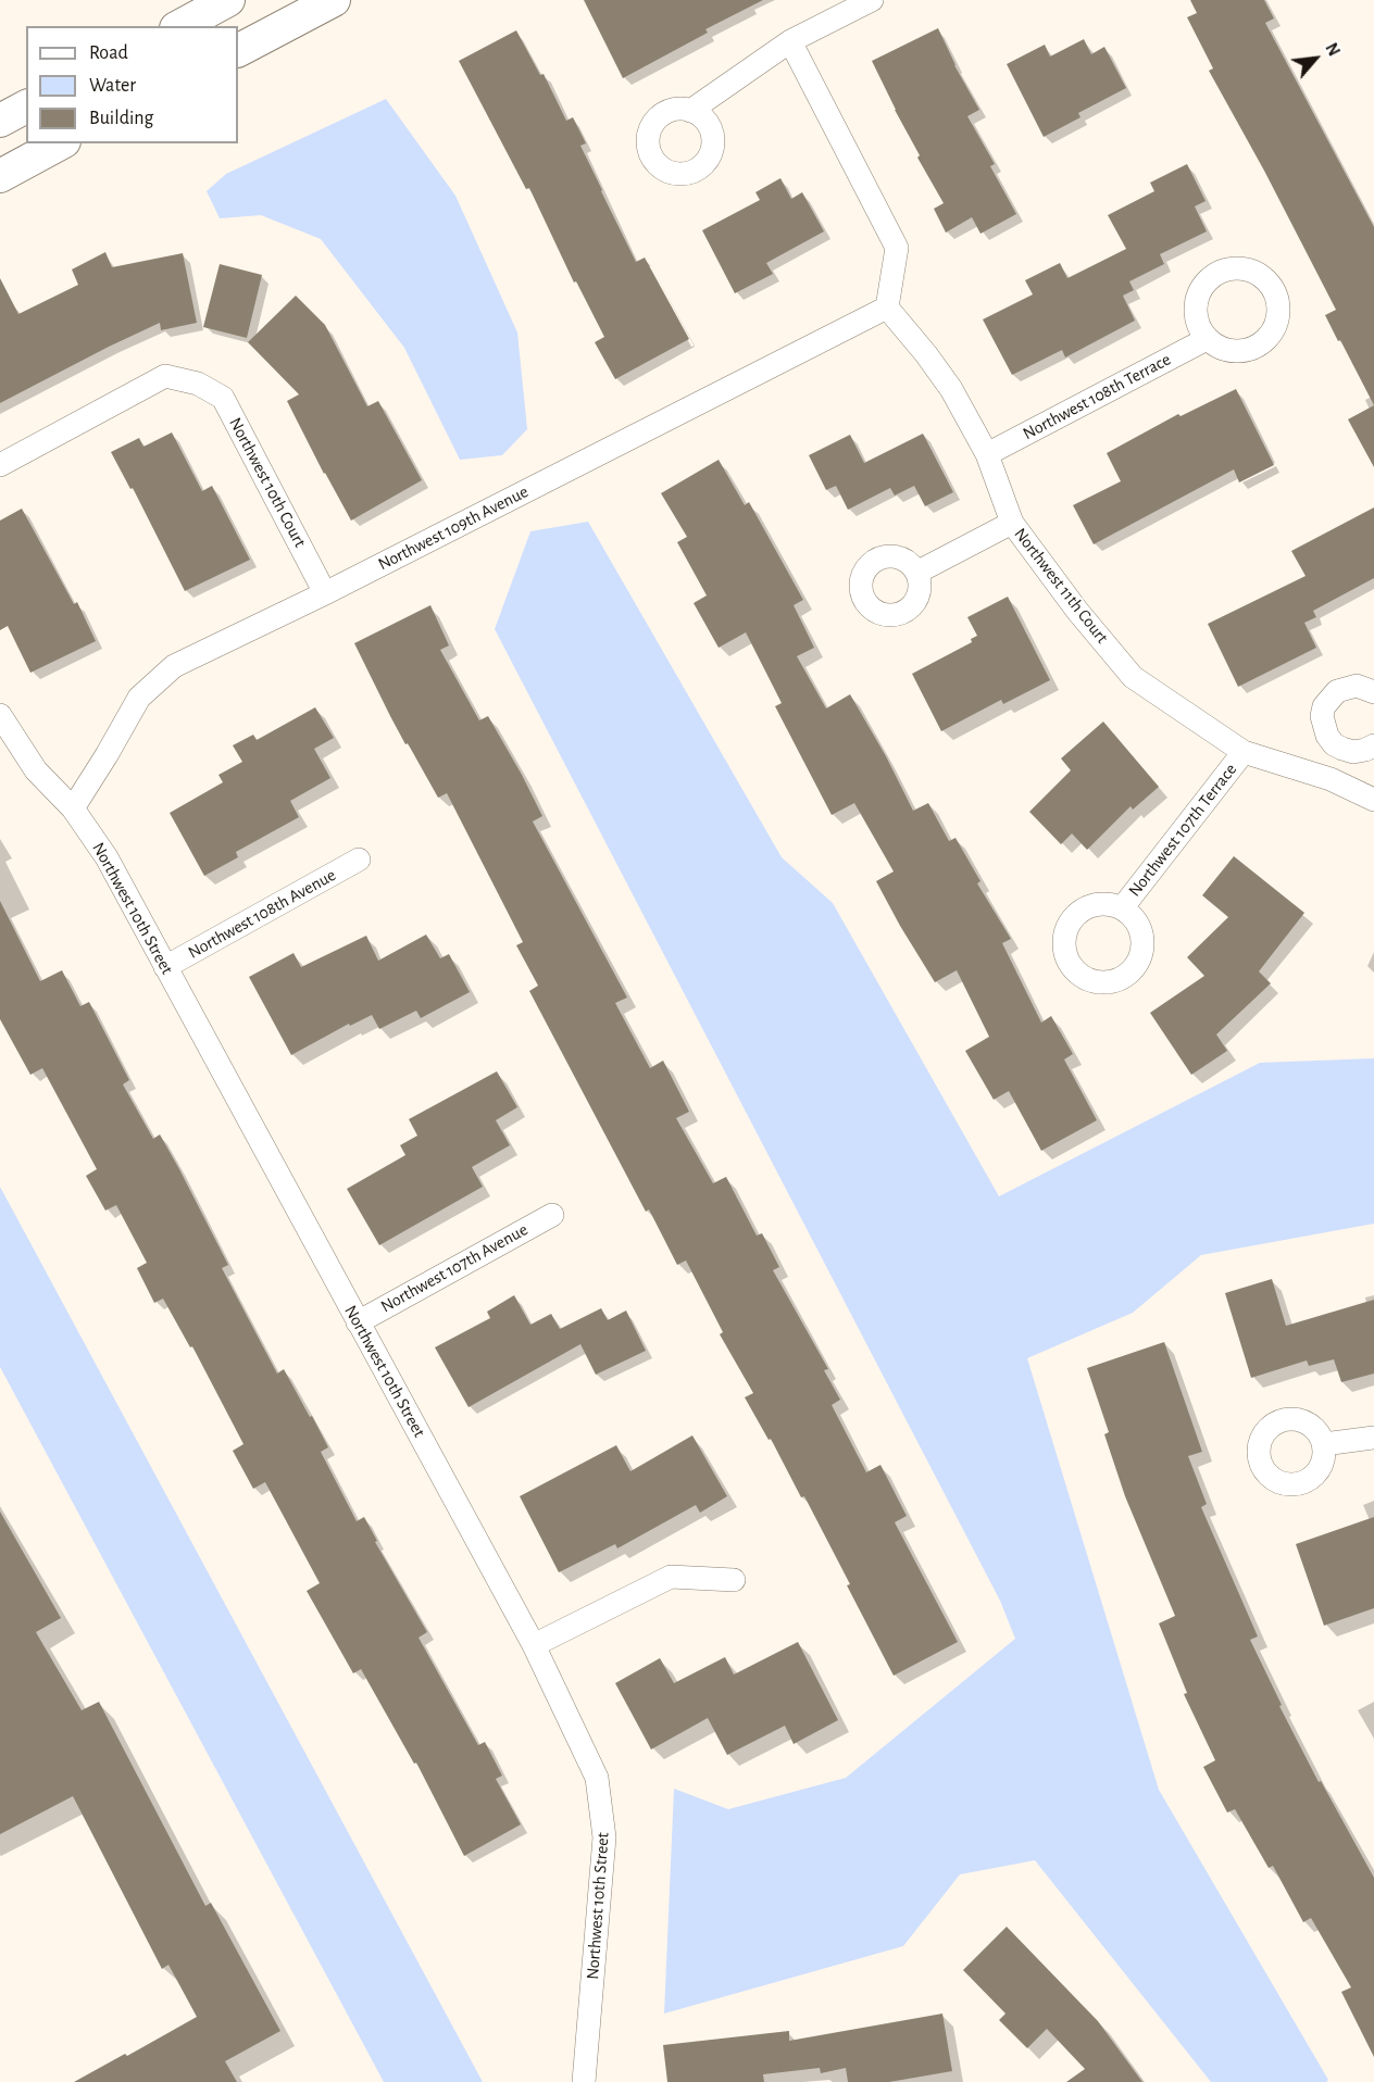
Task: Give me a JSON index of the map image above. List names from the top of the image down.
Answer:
{
  "streets": {
    "street": [
      "Northwest 108th Terrace",
      "Northwest 10th Court",
      "Northwest 109th Avenue",
      "Northwest 11th Court",
      "Northwest 107th Terrace",
      "Northwest 10th Street",
      "Northwest 108th Avenue",
      "Northwest 107th Avenue"
    ]
  },
  "crossings": [
    ["Northwest 108th Terrace", "Northwest 11th Court"],
    ["Northwest 10th Court", "Northwest 109th Avenue"],
    ["Northwest 109th Avenue", "Northwest 11th Court"],
    ["Northwest 109th Avenue", "Northwest 10th Street"],
    ["Northwest 11th Court", "Northwest 107th Terrace"],
    ["Northwest 10th Street", "Northwest 108th Avenue"],
    ["Northwest 10th Street", "Northwest 107th Avenue"]
  ],
  "legend": ["Road", "Water", "Building"],
  "north": "top right"
}
